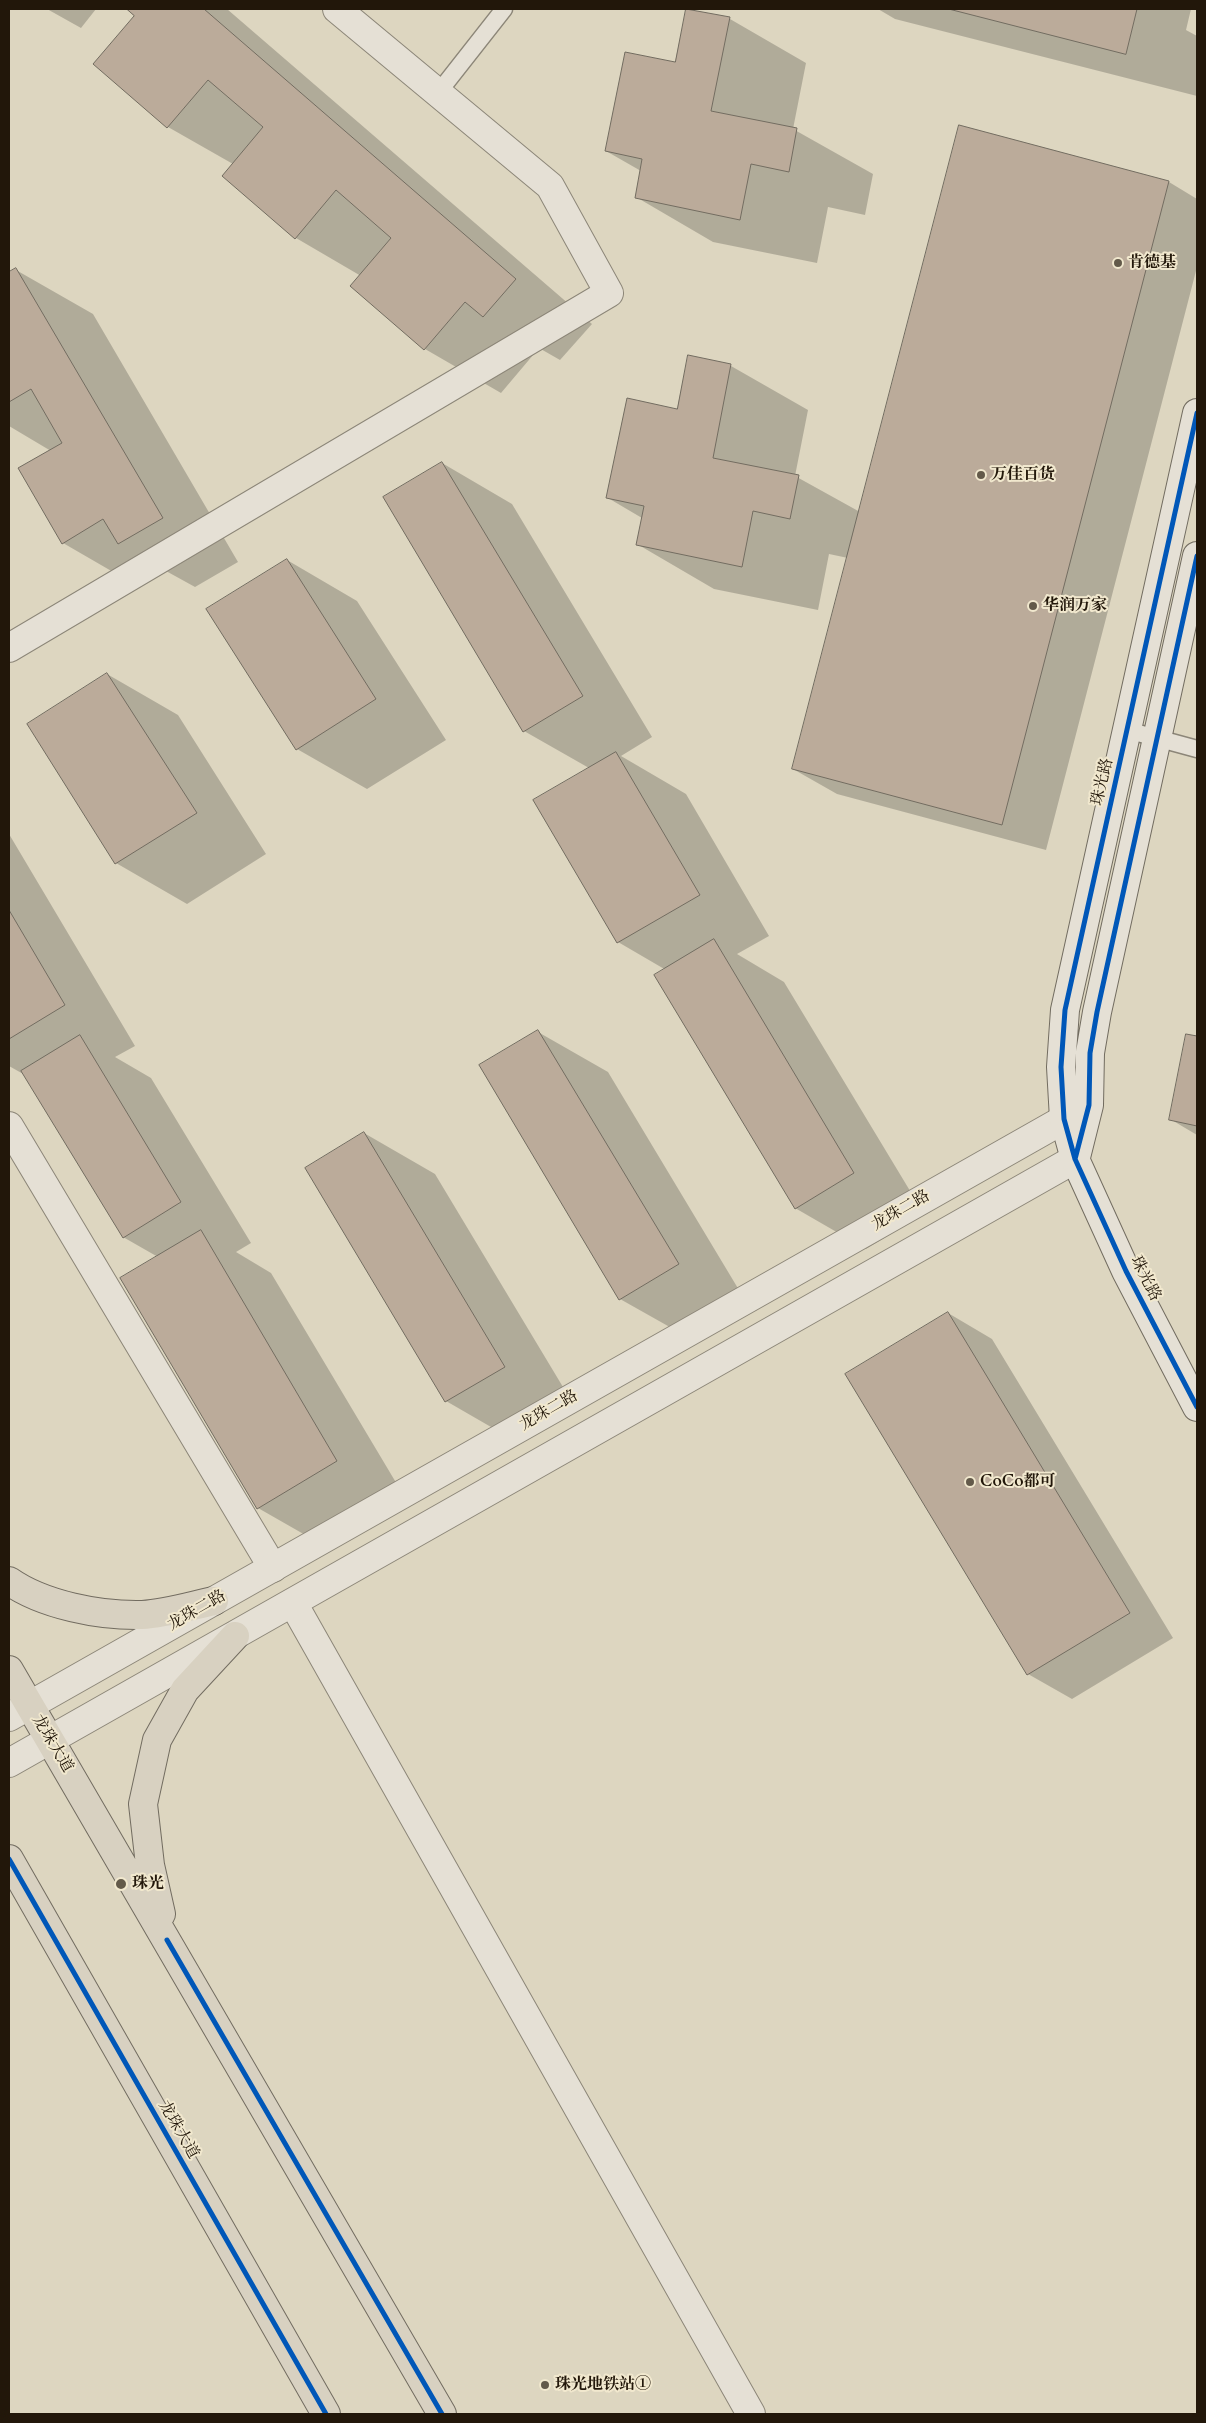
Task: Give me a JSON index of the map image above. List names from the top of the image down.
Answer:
{
  "streets": {
    "main road": ["龙珠大道"],
    "street": ["珠光路", "龙珠二路"]
  },
  "crossings": [
    ["珠光路", "龙珠二路"],
    ["龙珠二路", "龙珠大道"]
  ],
  "places": [
    "肯德基",
    "万佳百货",
    "华润万家",
    "CoCo都可",
    "珠光",
    "珠光地铁站①"
  ]
}
